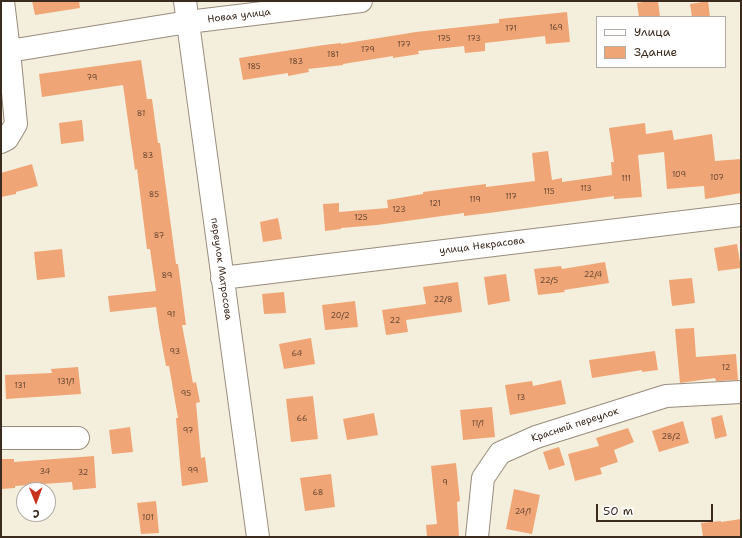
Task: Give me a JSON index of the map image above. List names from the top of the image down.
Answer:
{
  "streets": {
    "street": [
      "Новая улица",
      "улица Некрасова",
      "переулок Матросова",
      "Красный переулок"
    ]
  },
  "crossings": [
    ["Новая улица", "переулок Матросова"],
    ["улица Некрасова", "переулок Матросова"]
  ],
  "house_numbers": [
    "169",
    "171",
    "175",
    "173",
    "177",
    "179",
    "181",
    "183",
    "185",
    "79",
    "81",
    "83",
    "109",
    "107",
    "111",
    "113",
    "115",
    "85",
    "117",
    "119",
    "121",
    "123",
    "125",
    "87",
    "22/4",
    "89",
    "22/5",
    "22/8",
    "91",
    "20/2",
    "22",
    "93",
    "64",
    "12",
    "131/1",
    "131",
    "95",
    "13",
    "66",
    "11/1",
    "97",
    "28/2",
    "99",
    "34",
    "32",
    "9",
    "68",
    "24/1",
    "101"
  ],
  "legend": ["Улица", "Здание"],
  "scale_bar": "50 m",
  "north": "bottom"
}
